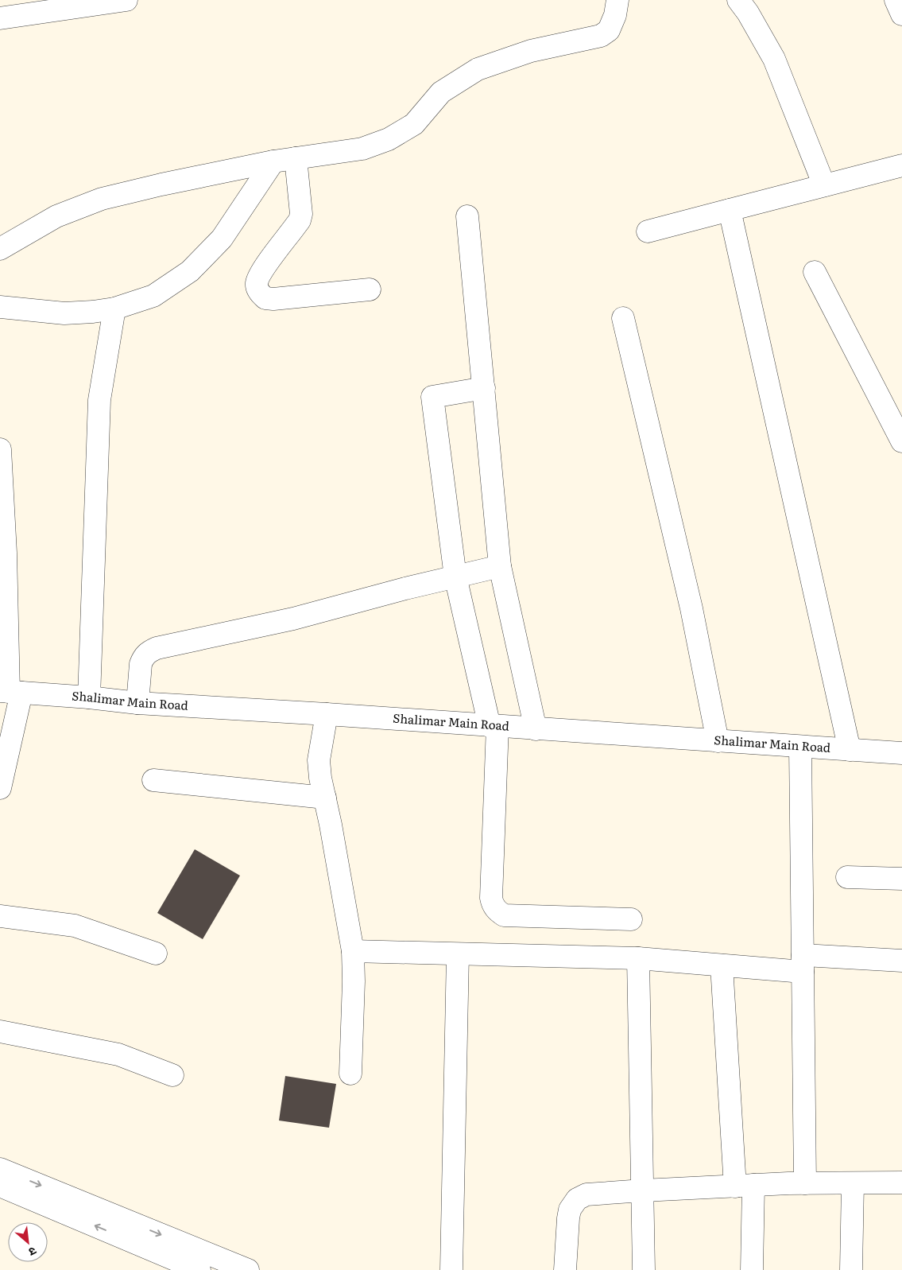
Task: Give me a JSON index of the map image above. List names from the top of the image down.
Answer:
{
  "streets": {
    "street": ["Shalimar Main Road"]
  },
  "north": "bottom right"
}
